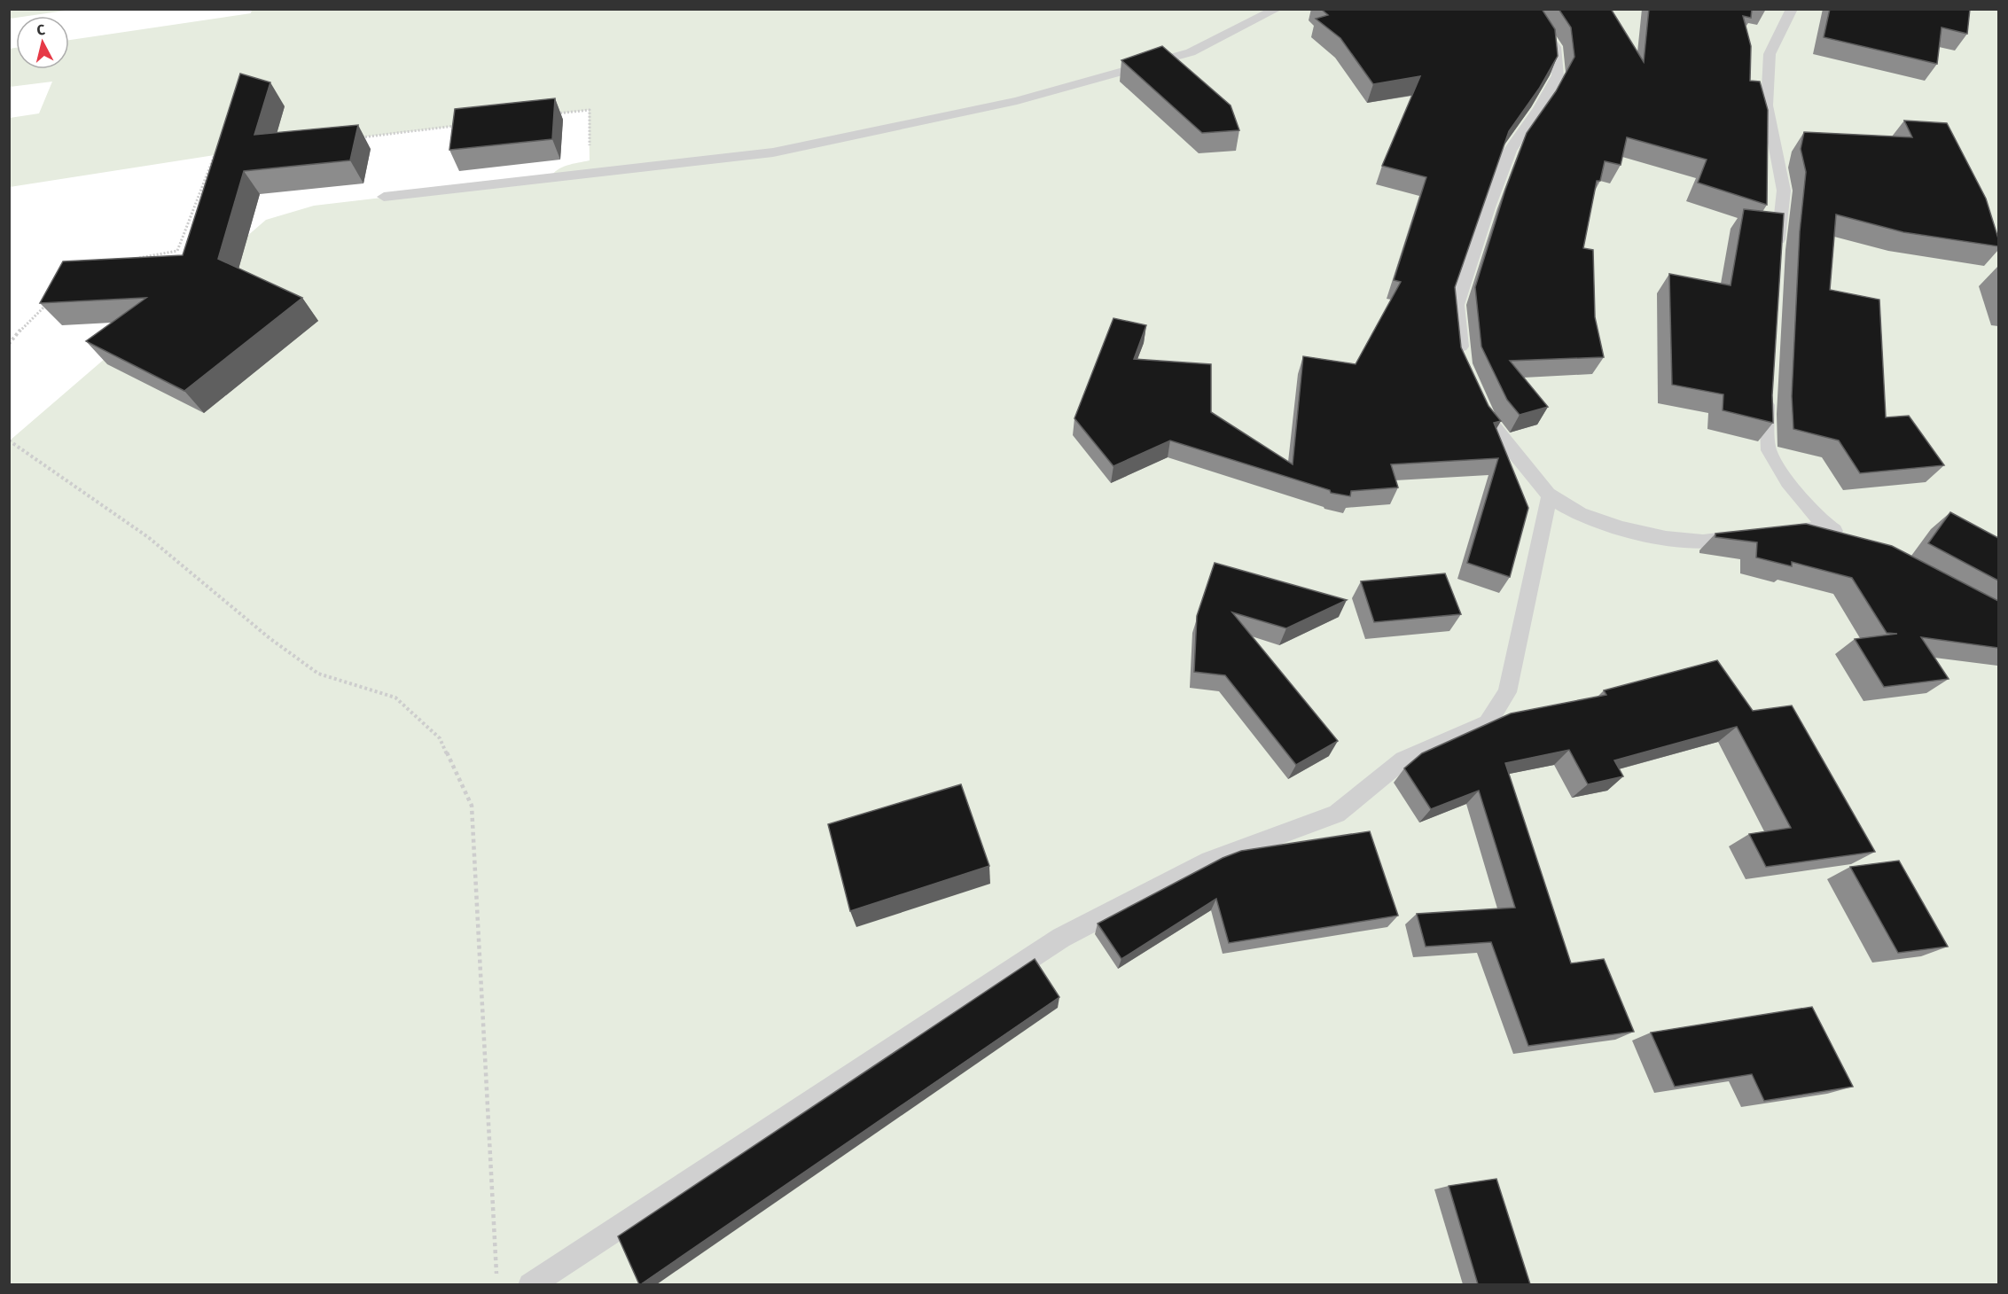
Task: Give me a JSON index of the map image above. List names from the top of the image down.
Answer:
{
  "north": "top"
}
